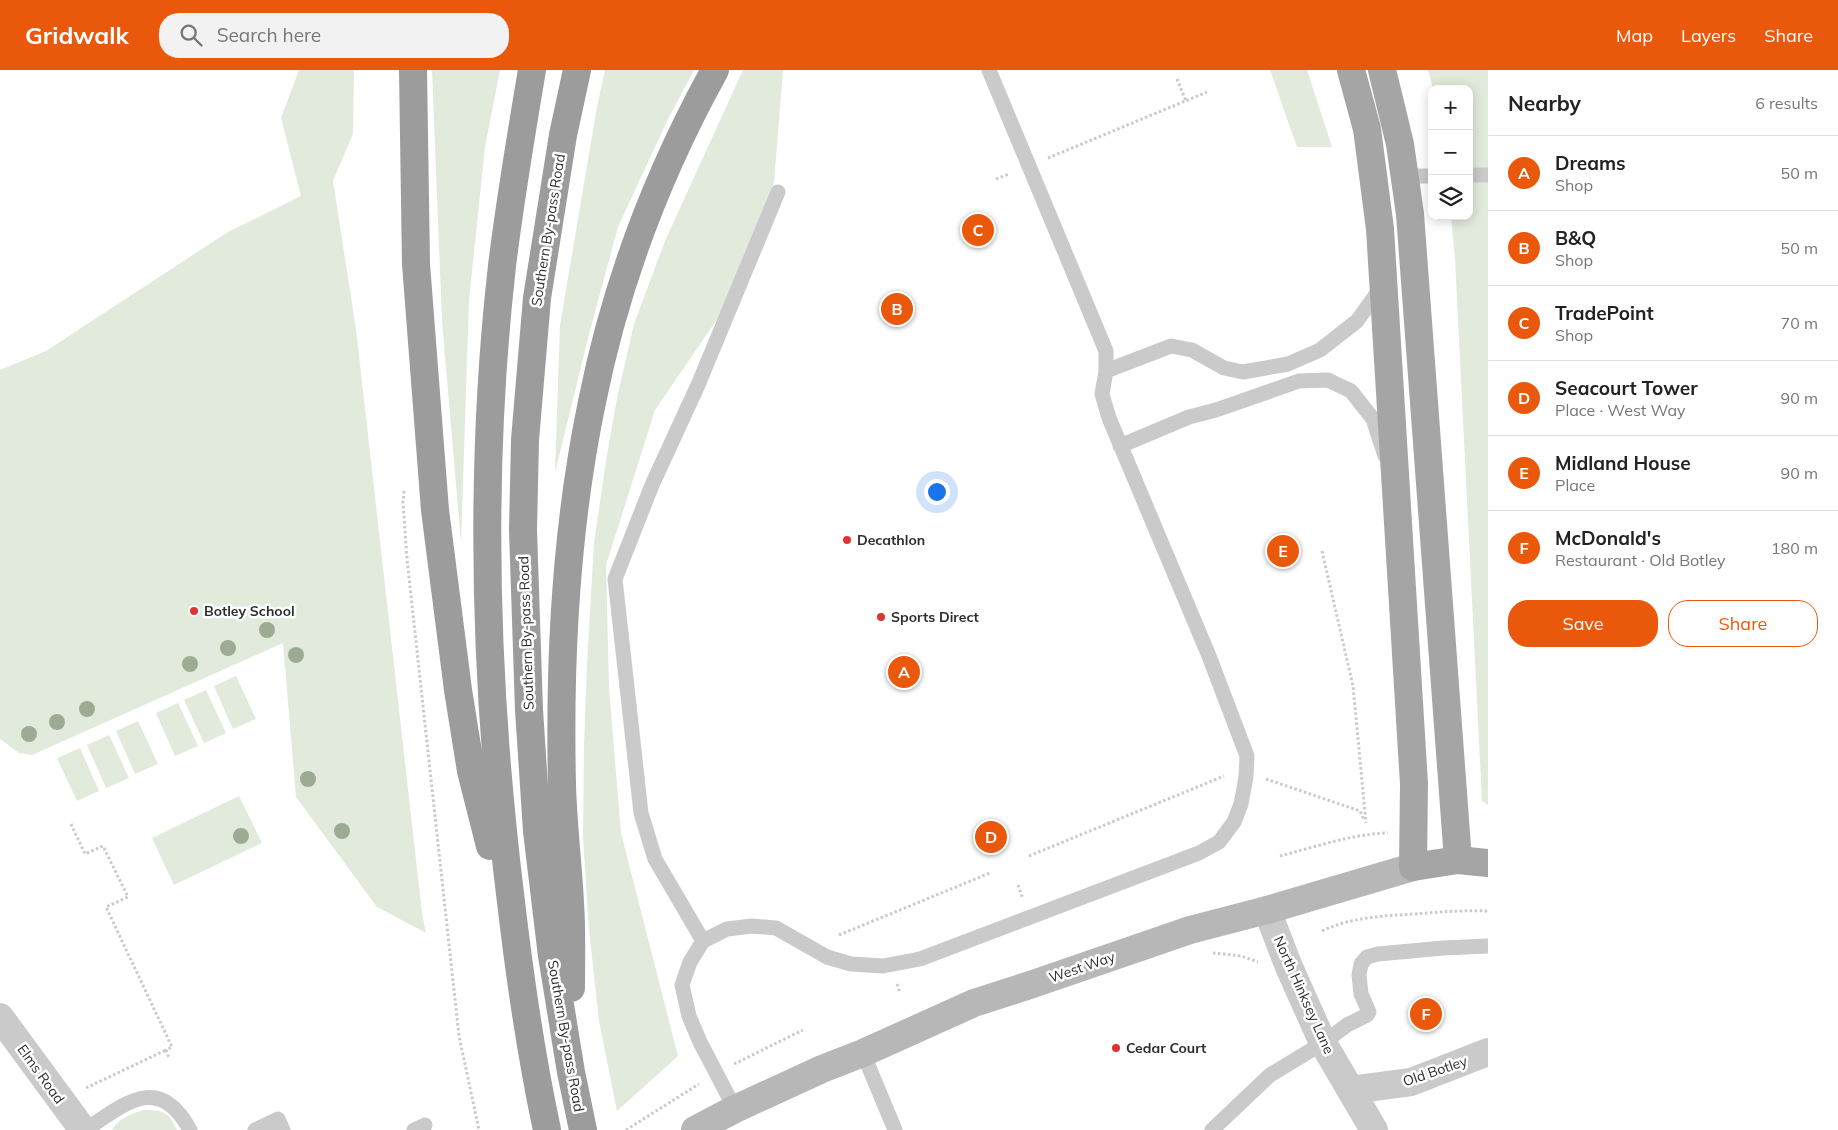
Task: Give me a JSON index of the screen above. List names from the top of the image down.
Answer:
{
  "streets": {
    "highway": ["Southern By-pass Road"],
    "main road": ["West Way"],
    "street": ["North Hinksey Lane", "Old Botley", "Elms Road"]
  },
  "crossings": [
    ["West Way", "North Hinksey Lane"],
    ["North Hinksey Lane", "Old Botley"]
  ],
  "places": [
    "Decathlon",
    "Botley School",
    "Sports Direct",
    "Cedar Court"
  ],
  "page": {
    "header": "Gridwalk",
    "search": "Search here",
    "nav": ["Map", "Layers", "Share"],
    "heading": ["Nearby", "6 results"],
    "map_buttons": ["+", "−"],
    "list": [
      {
        "mark": "A",
        "name": "Dreams",
        "note": "Shop",
        "value": "50 m"
      },
      {
        "mark": "B",
        "name": "B&Q",
        "note": "Shop",
        "value": "50 m"
      },
      {
        "mark": "C",
        "name": "TradePoint",
        "note": "Shop",
        "value": "70 m"
      },
      {
        "mark": "D",
        "name": "Seacourt Tower",
        "note": "Place · West Way",
        "value": "90 m"
      },
      {
        "mark": "E",
        "name": "Midland House",
        "note": "Place",
        "value": "90 m"
      },
      {
        "mark": "F",
        "name": "McDonald's",
        "note": "Restaurant · Old Botley",
        "value": "180 m"
      }
    ],
    "pins": [
      "C",
      "B",
      "E",
      "A",
      "D",
      "F"
    ],
    "buttons": ["Save", "Share"]
  }
}
